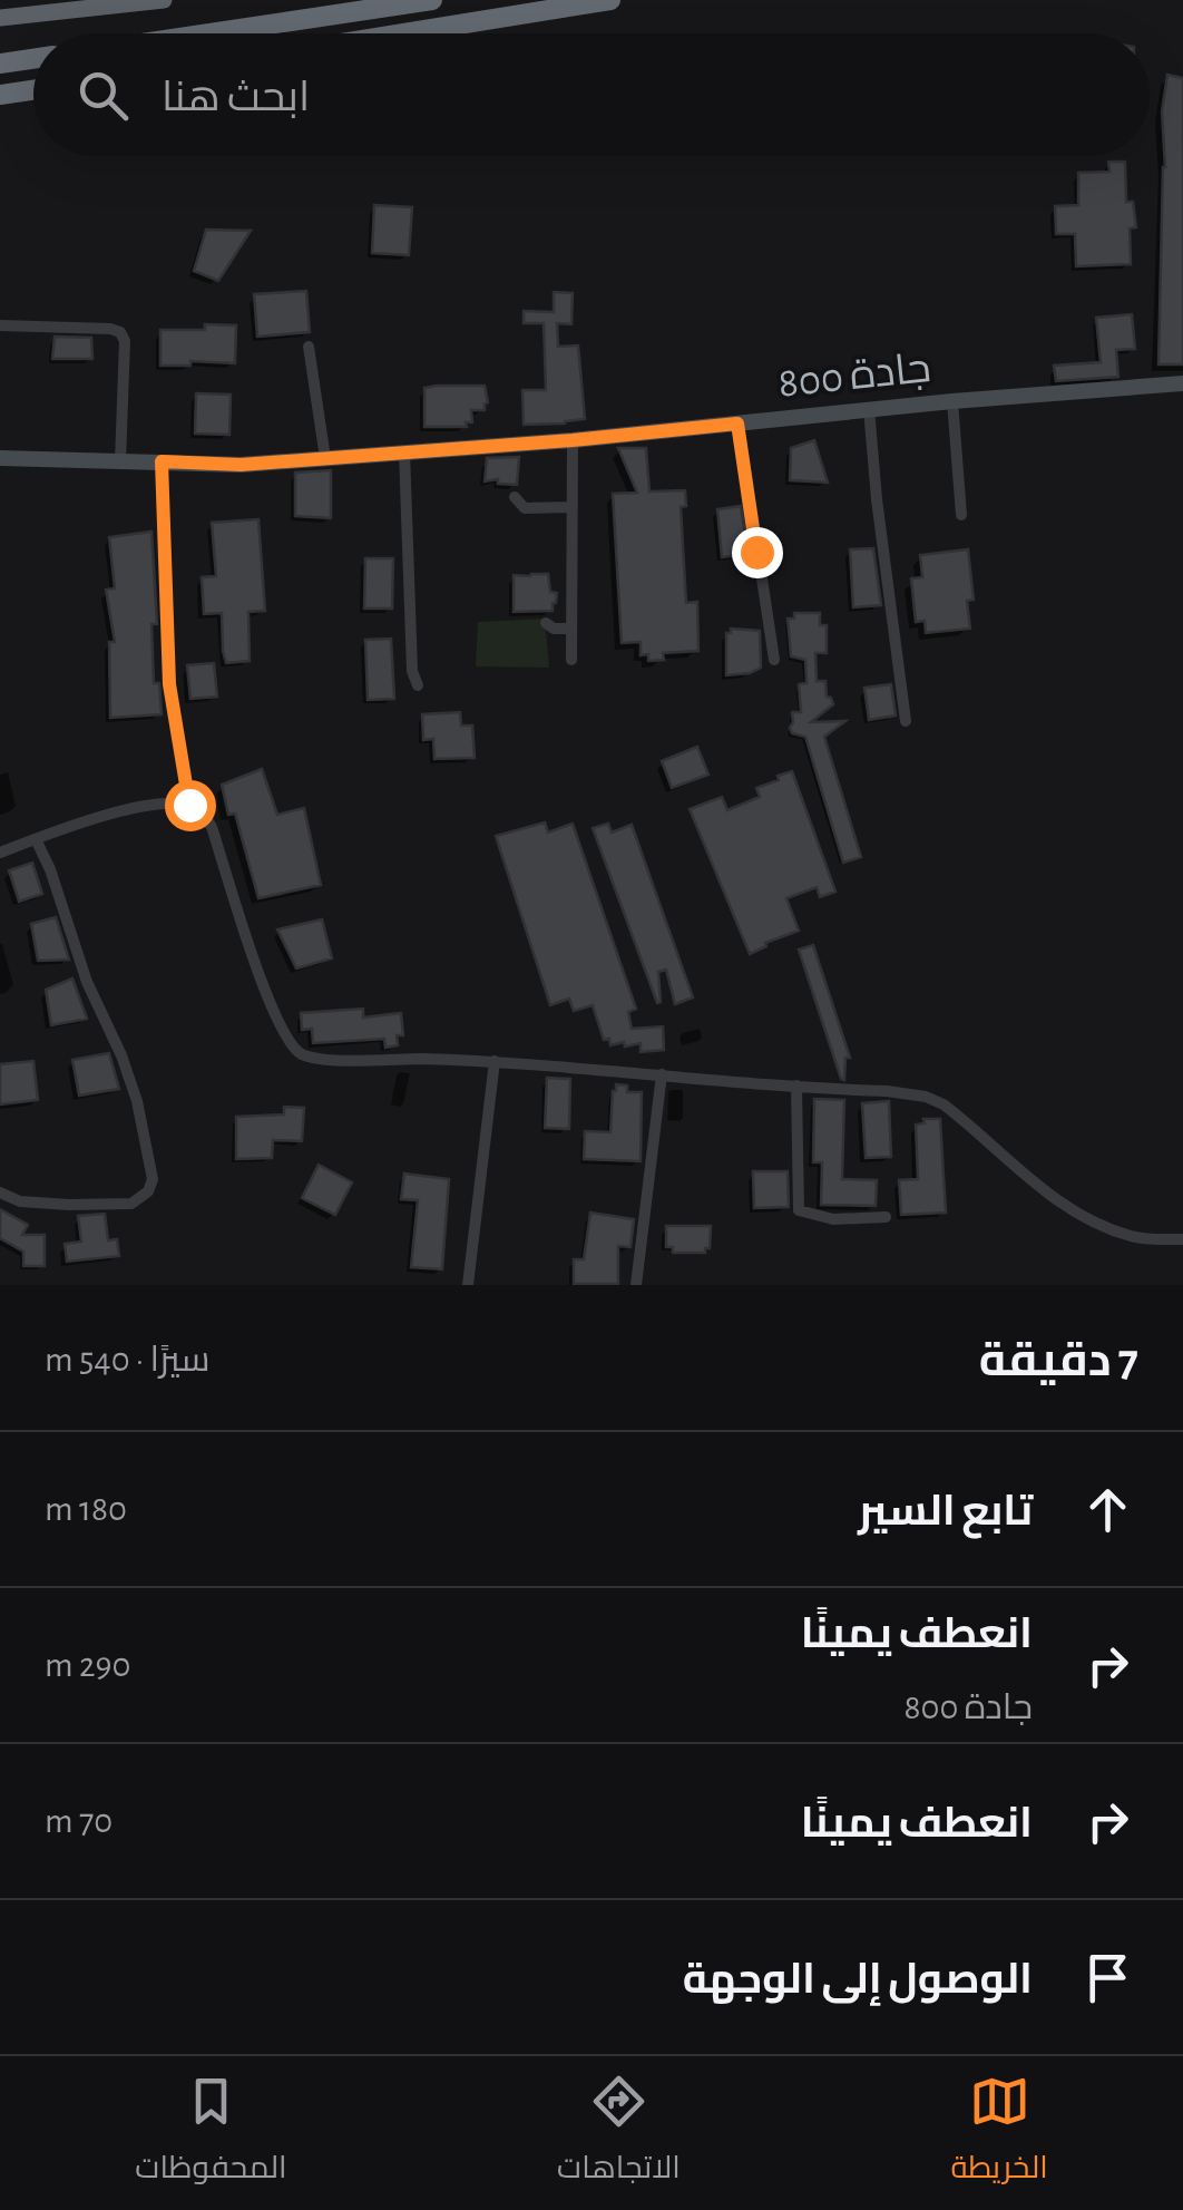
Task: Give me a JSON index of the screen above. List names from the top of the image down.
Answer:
{
  "streets": {
    "main road": ["جادة 800"]
  },
  "page": {
    "search": "ابحث هنا",
    "heading": ["7 دقيقة", "سيرًا · 540 m"],
    "list": [
      ["تابع السير", "180 m"],
      ["انعطف يمينًا", "جادة 800", "290 m"],
      ["انعطف يمينًا", "70 m"],
      "الوصول إلى الوجهة"
    ],
    "nav": ["الخريطة", "الاتجاهات", "المحفوظات"]
  }
}
